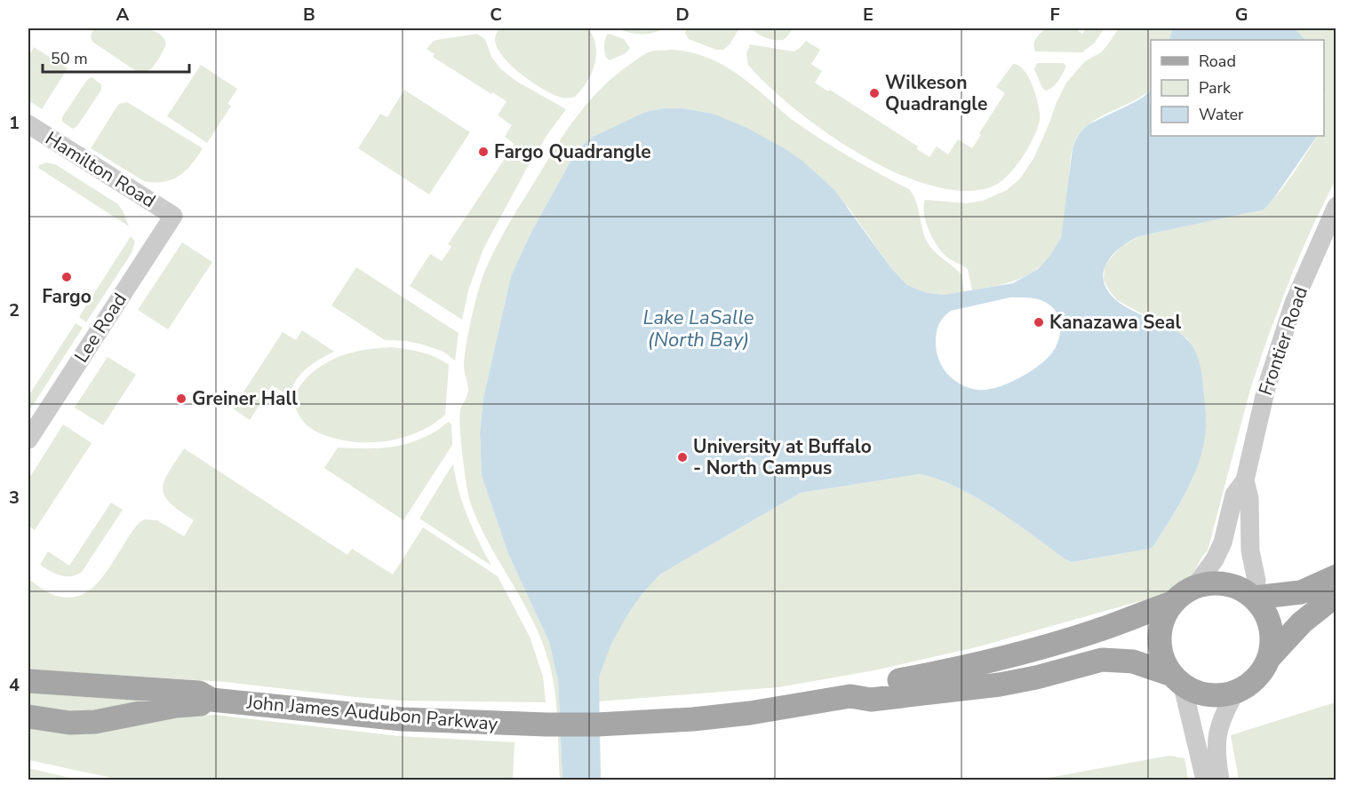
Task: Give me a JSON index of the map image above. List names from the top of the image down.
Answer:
{
  "streets": {
    "main road": ["John James Audubon Parkway"],
    "street": ["Hamilton Road", "Lee Road", "Frontier Road"]
  },
  "crossings": [
    ["Hamilton Road", "Lee Road"],
    ["Frontier Road", "John James Audubon Parkway"]
  ],
  "water": ["Lake LaSalle (North Bay)"],
  "places": [
    "Wilkeson Quadrangle",
    "Fargo Quadrangle",
    "Fargo",
    "Kanazawa Seal",
    "Greiner Hall",
    "University at Buffalo - North Campus"
  ],
  "legend": ["Road", "Park", "Water"],
  "scale_bar": "50 m",
  "grid": {
    "columns": [
      "A",
      "B",
      "C",
      "D",
      "E",
      "F",
      "G"
    ],
    "rows": [
      "1",
      "2",
      "3",
      "4"
    ]
  }
}
